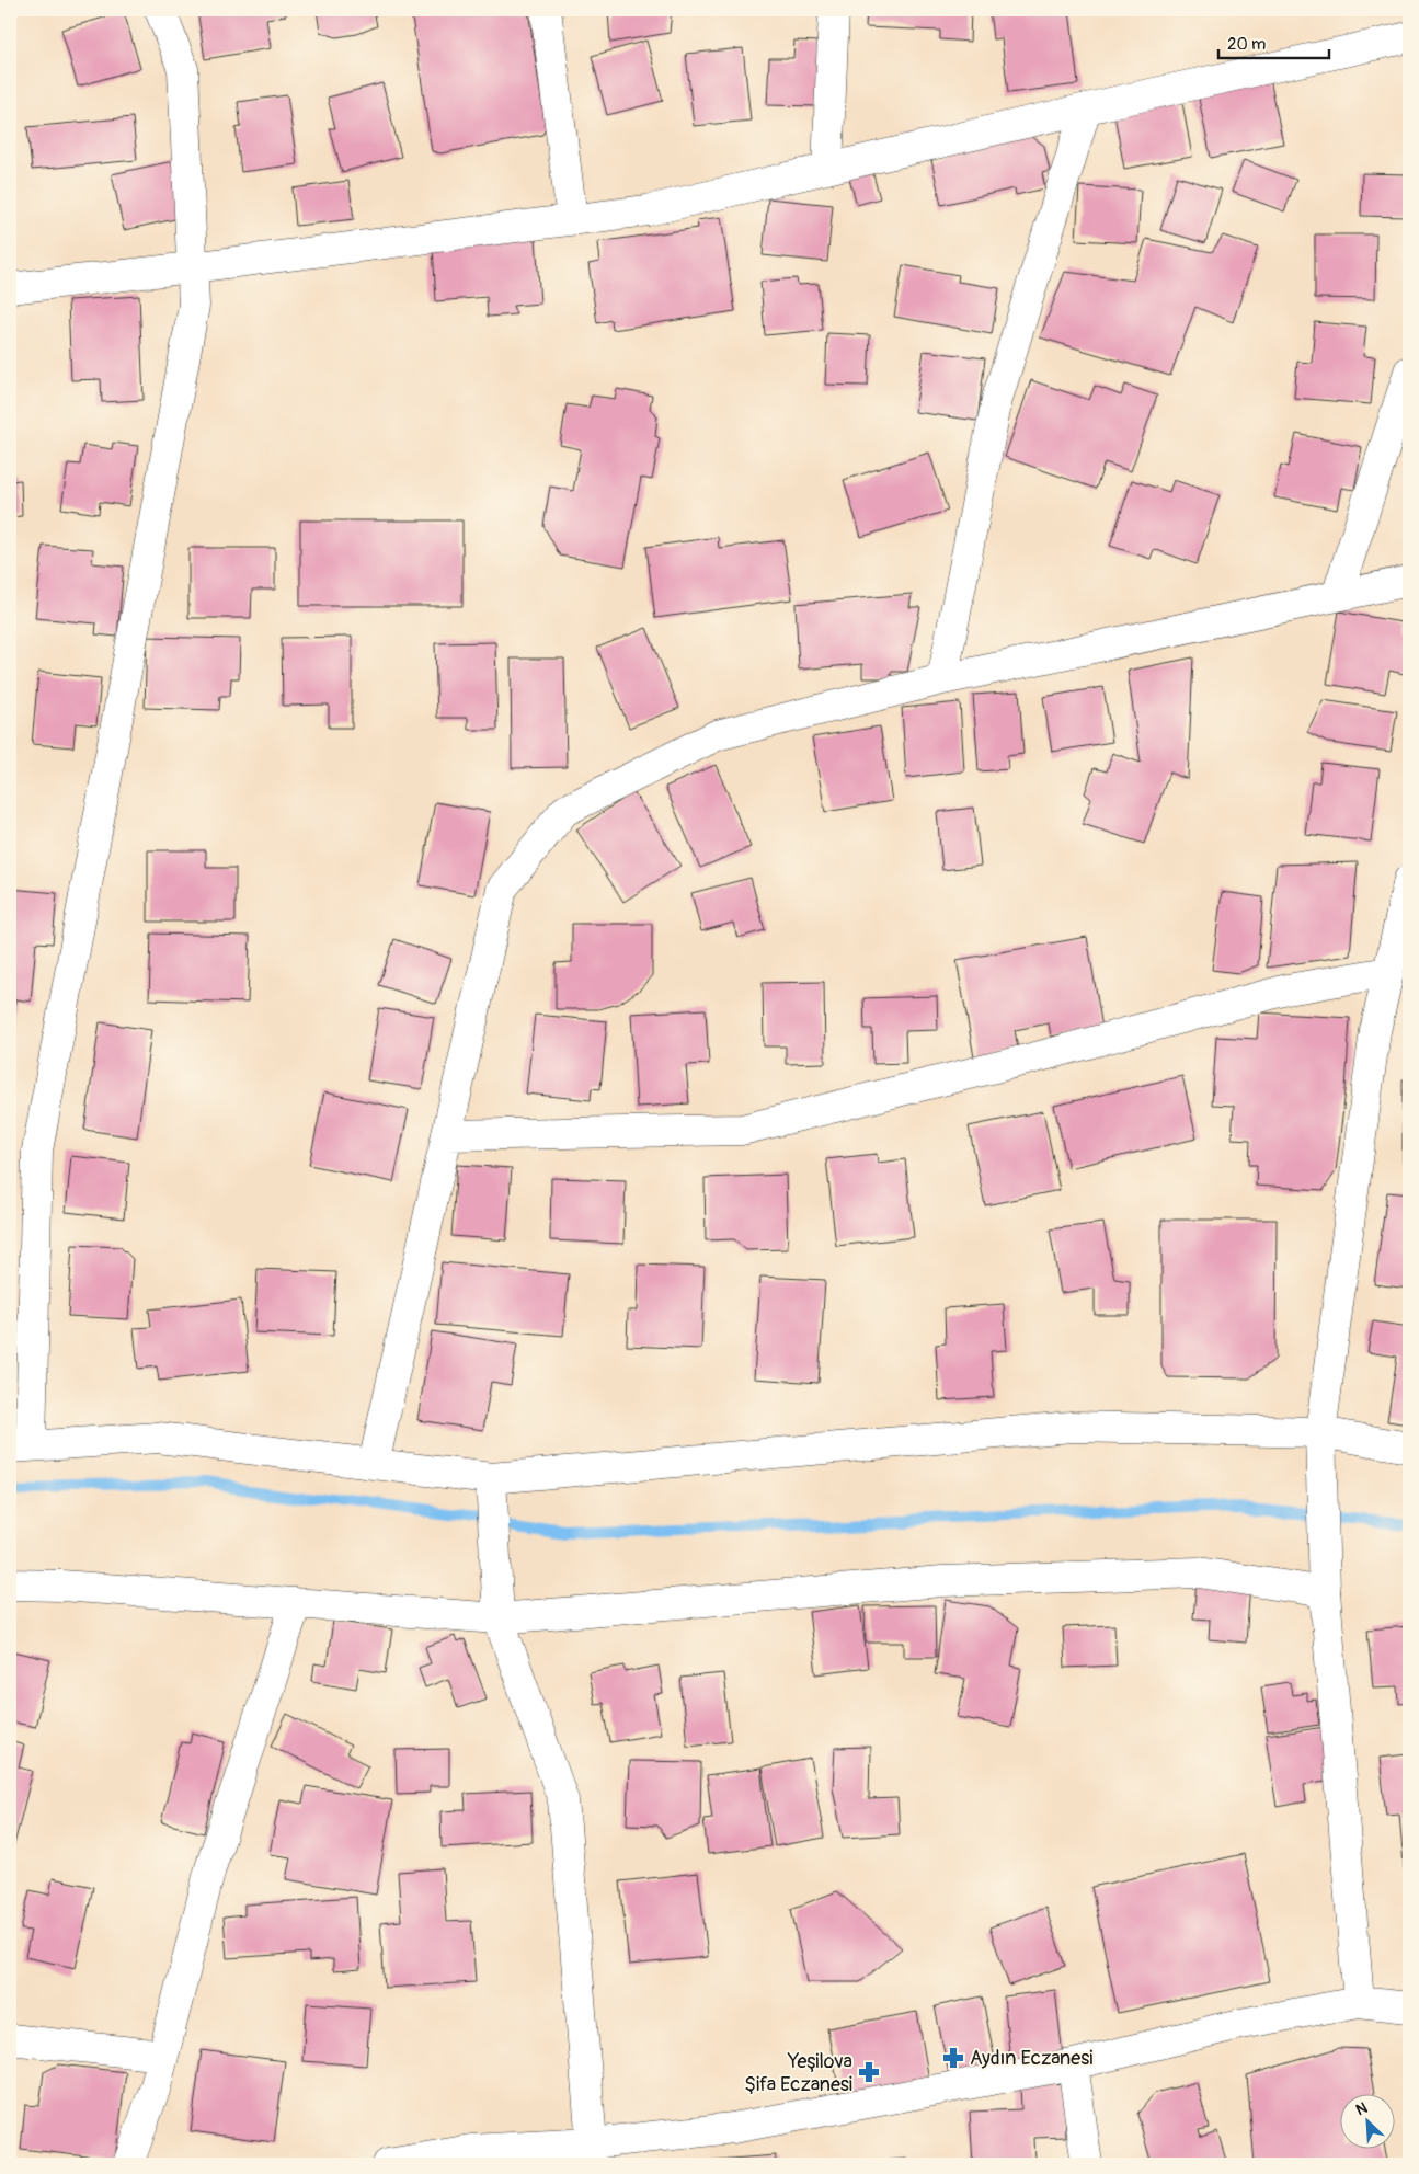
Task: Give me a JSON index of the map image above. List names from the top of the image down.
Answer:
{
  "places": {
    "pharmacy": ["Aydın Eczanesi", "Yeşilova Şifa Eczanesi"]
  },
  "scale_bar": "20 m",
  "north": "top left"
}
